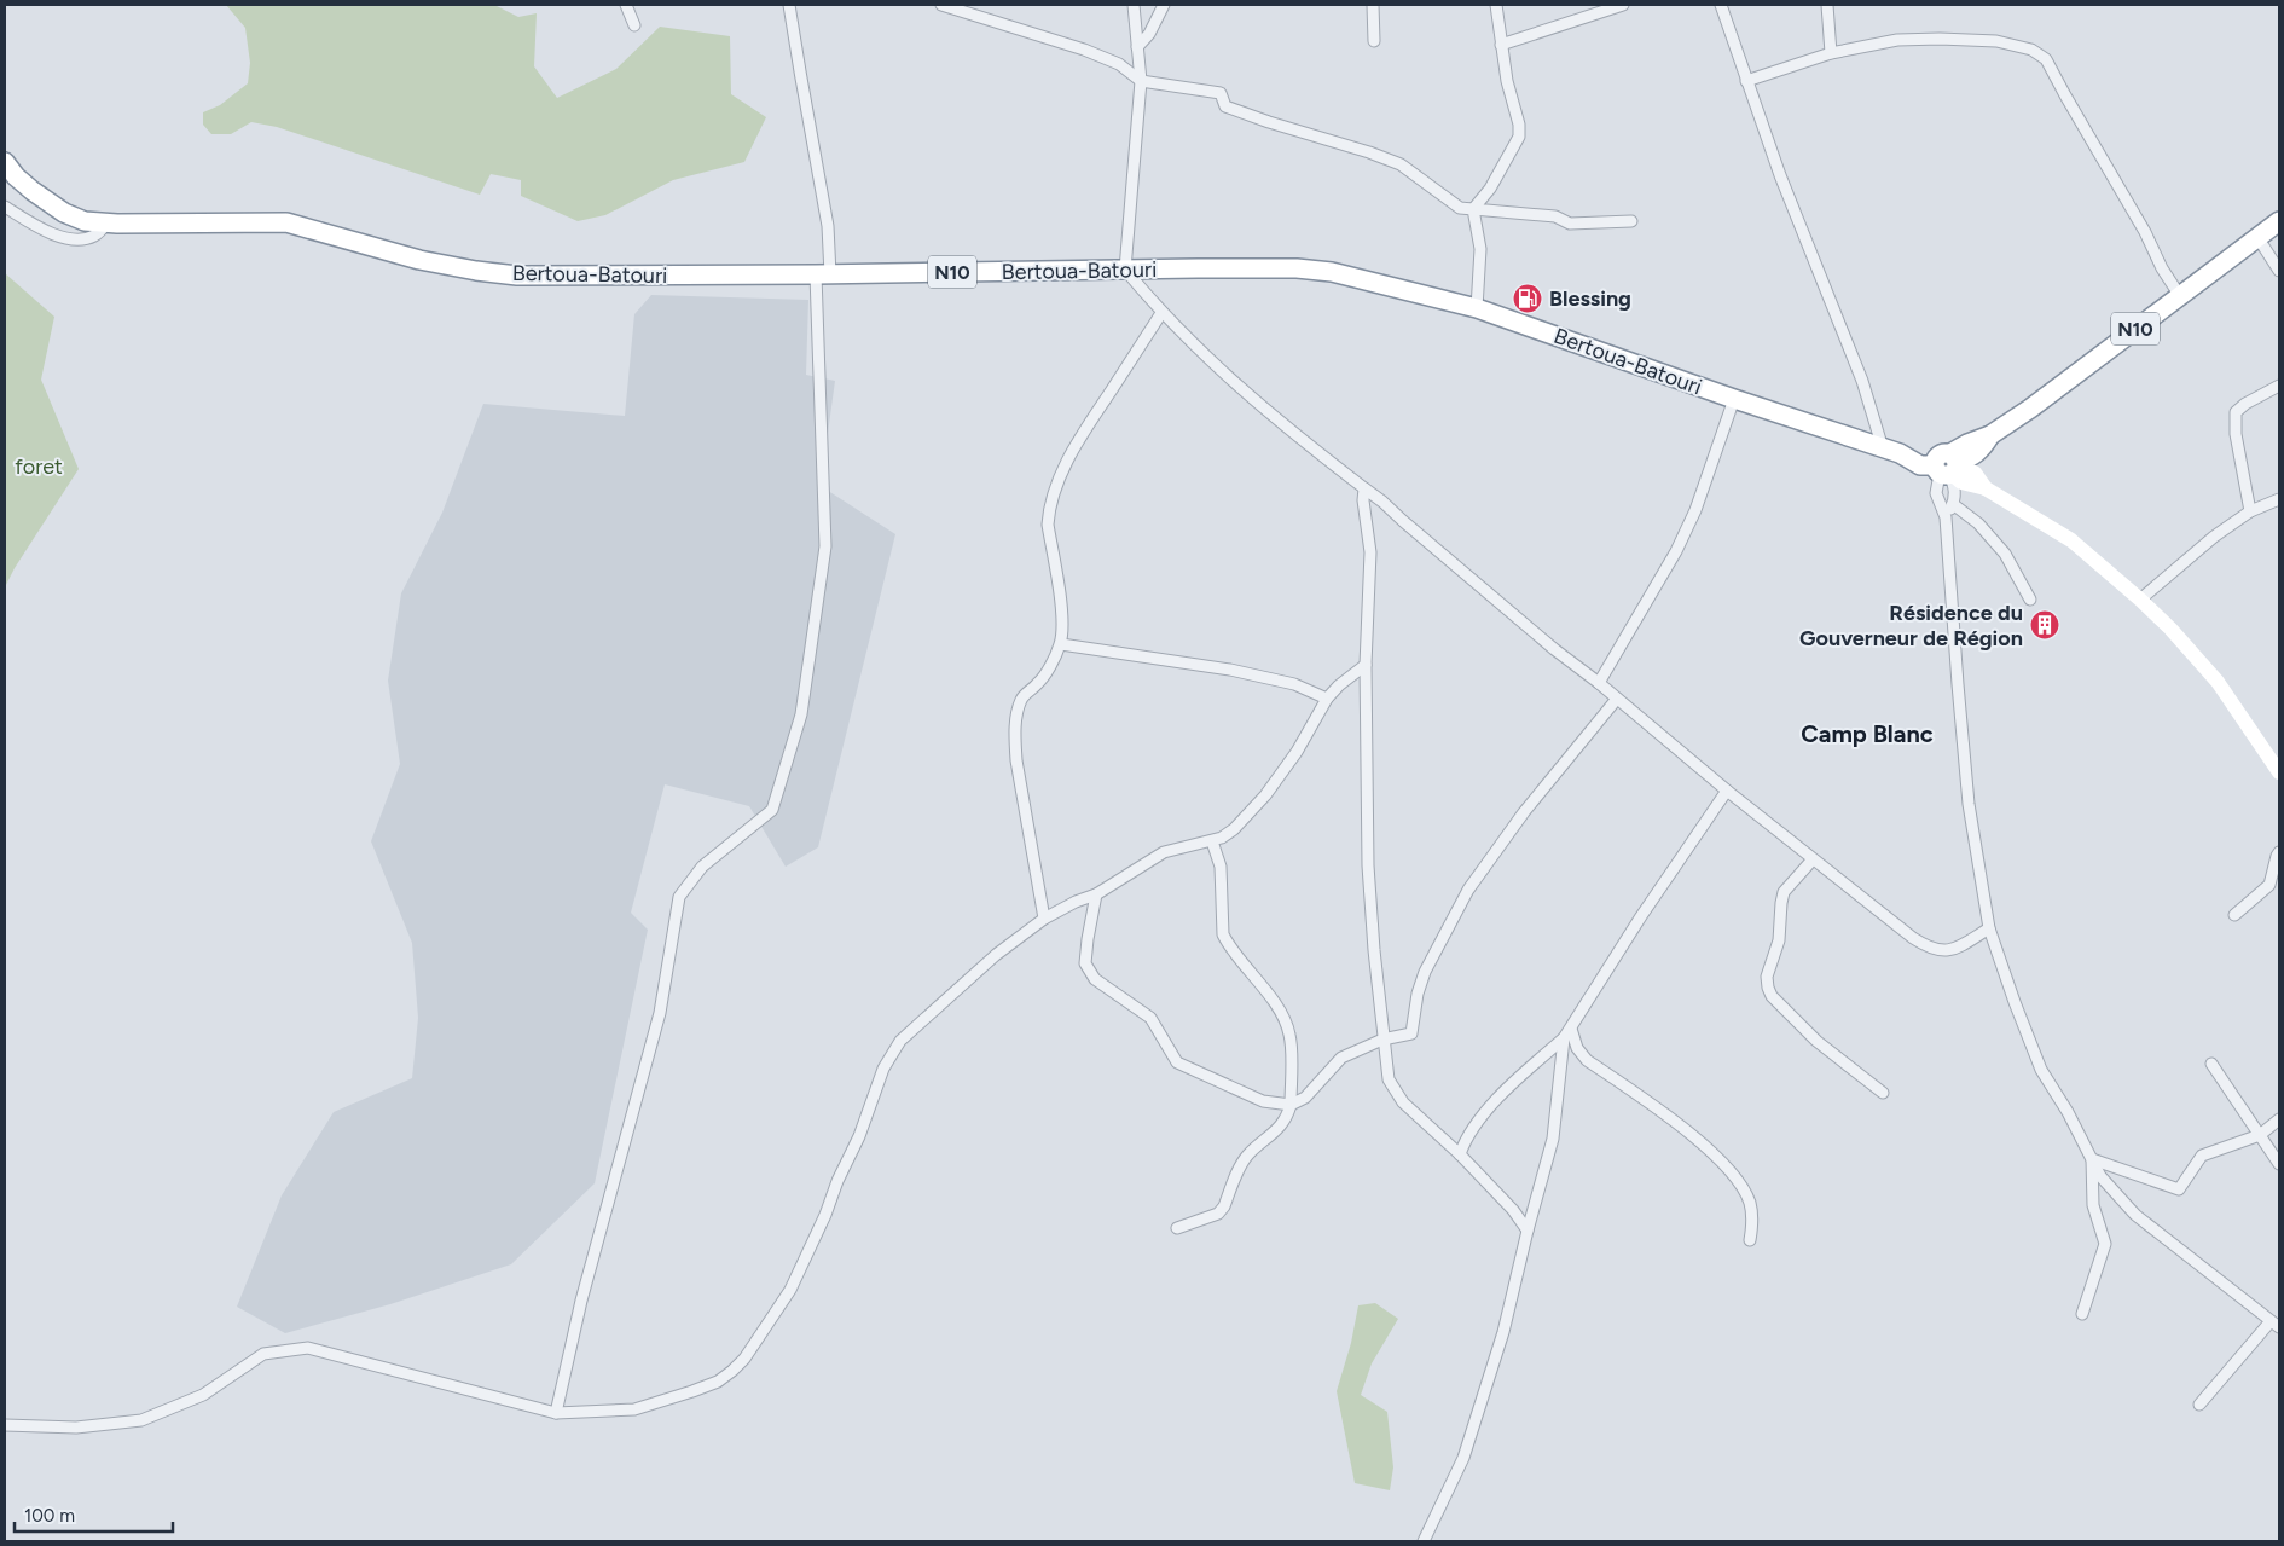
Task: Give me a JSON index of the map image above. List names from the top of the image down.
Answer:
{
  "streets": {
    "highway": ["Bertoua-Batouri", "N10"]
  },
  "crossings": [
    ["Bertoua-Batouri", "N10"]
  ],
  "districts": ["Camp Blanc"],
  "parks": ["foret"],
  "places": {
    "fuel station": ["Blessing"],
    "building": ["Résidence du Gouverneur de Région"]
  },
  "scale_bar": "100 m"
}
